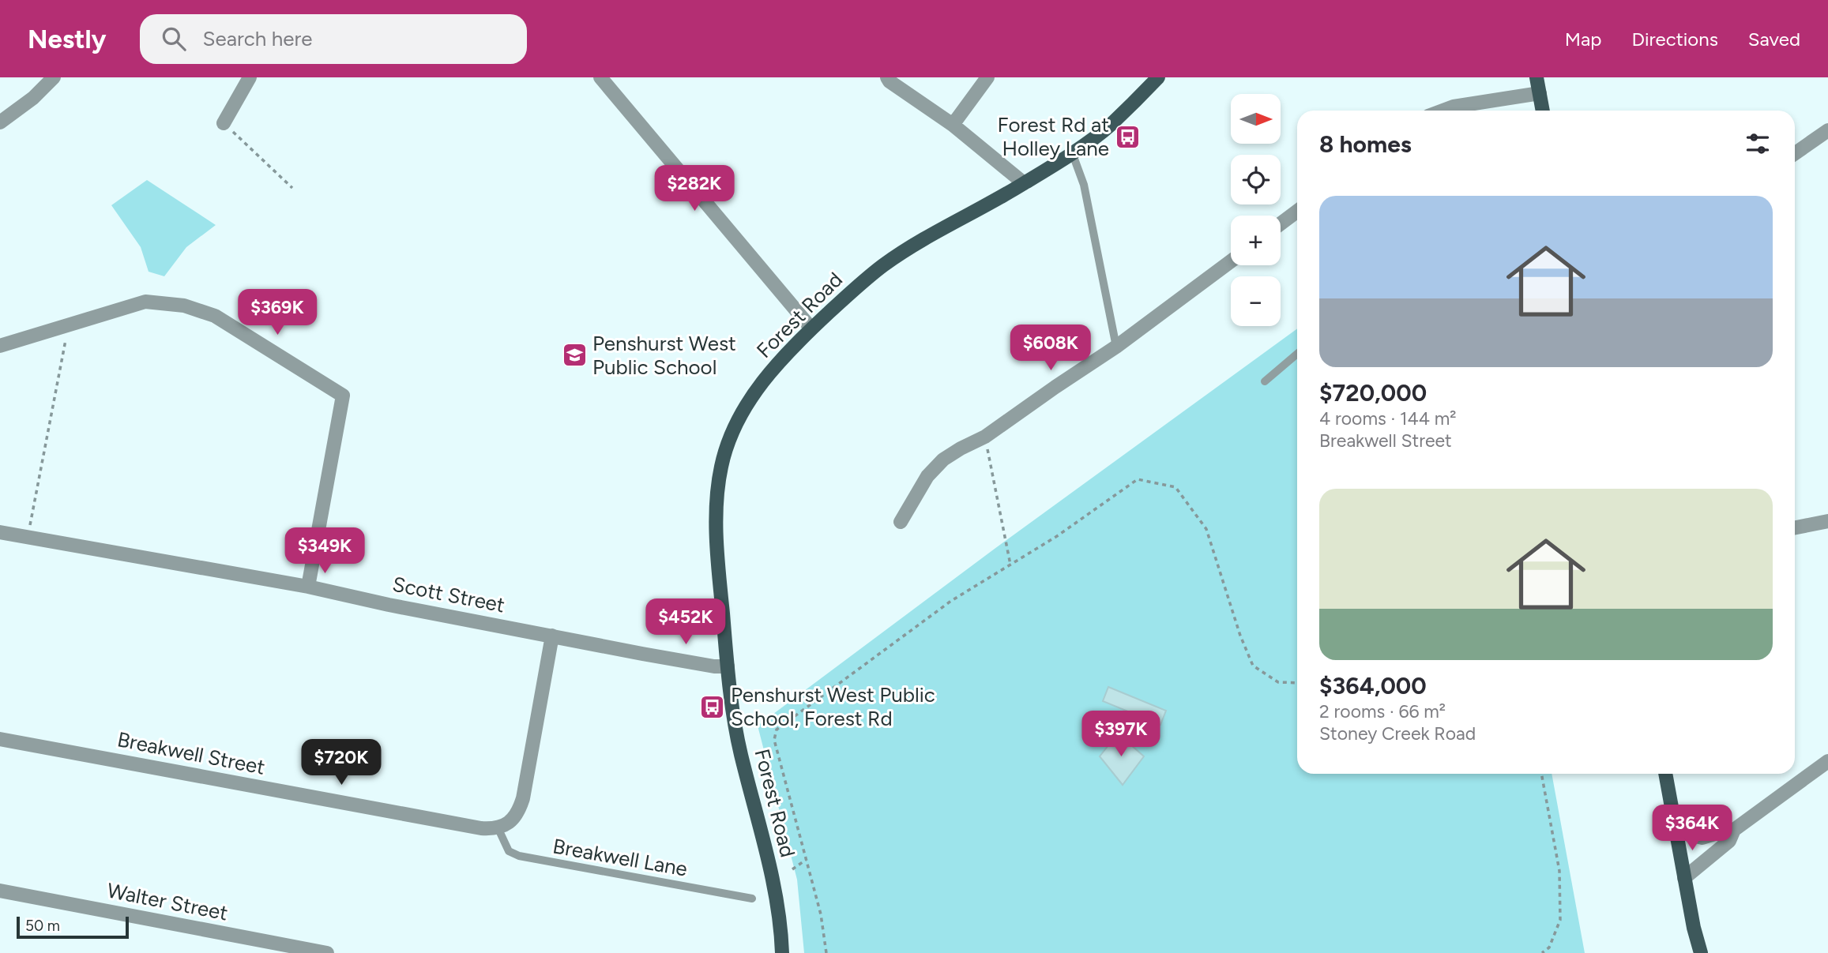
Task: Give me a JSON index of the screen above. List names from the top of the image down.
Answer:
{
  "streets": {
    "main road": ["Forest Road"],
    "street": ["Scott Street", "Breakwell Street", "Walter Street"],
    "lane": ["Breakwell Lane"]
  },
  "crossings": [
    ["Forest Road", "Scott Street"],
    ["Breakwell Street", "Breakwell Lane"]
  ],
  "places": {
    "bus stop": ["Forest Rd at Holley Lane", "Penshurst West Public School, Forest Rd"],
    "school or university": ["Penshurst West Public School"]
  },
  "scale_bar": "50 m",
  "north": "right",
  "page": {
    "header": "Nestly",
    "search": "Search here",
    "nav": ["Map", "Directions", "Saved"],
    "map_buttons": ["+", "−"],
    "heading": "8 homes",
    "price": [
      "$282K",
      "$369K",
      "$608K",
      "$349K",
      "$452K",
      "$397K",
      "$720K",
      "$364K"
    ],
    "list": [
      {
        "name": "$720,000",
        "note": "4 rooms · 144 m² · Breakwell Street"
      },
      {
        "name": "$364,000",
        "note": "2 rooms · 66 m² · Stoney Creek Road"
      }
    ],
    "scale": "50 m"
  }
}
